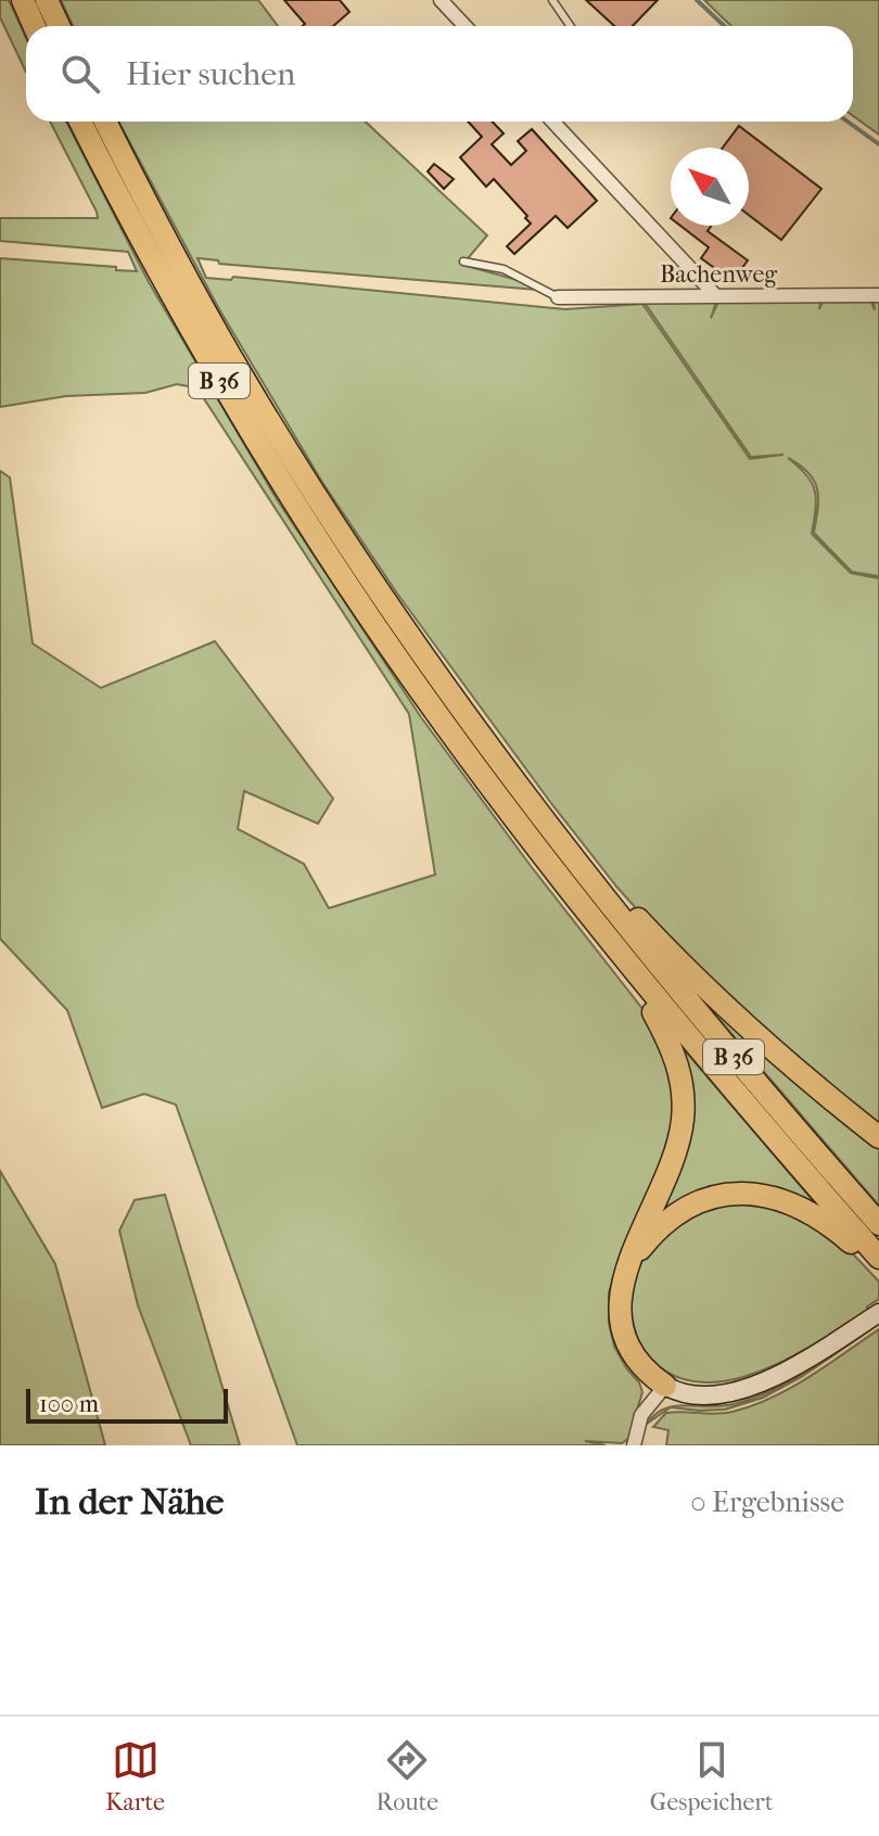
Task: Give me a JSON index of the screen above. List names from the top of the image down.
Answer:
{
  "streets": {
    "highway": ["B 36"],
    "street": ["Bachenweg"]
  },
  "scale_bar": "100 m",
  "north": "top left",
  "page": {
    "search": "Hier suchen",
    "scale": "100 m",
    "heading": ["In der Nähe", "0 Ergebnisse"],
    "nav": ["Karte", "Route", "Gespeichert"]
  }
}
